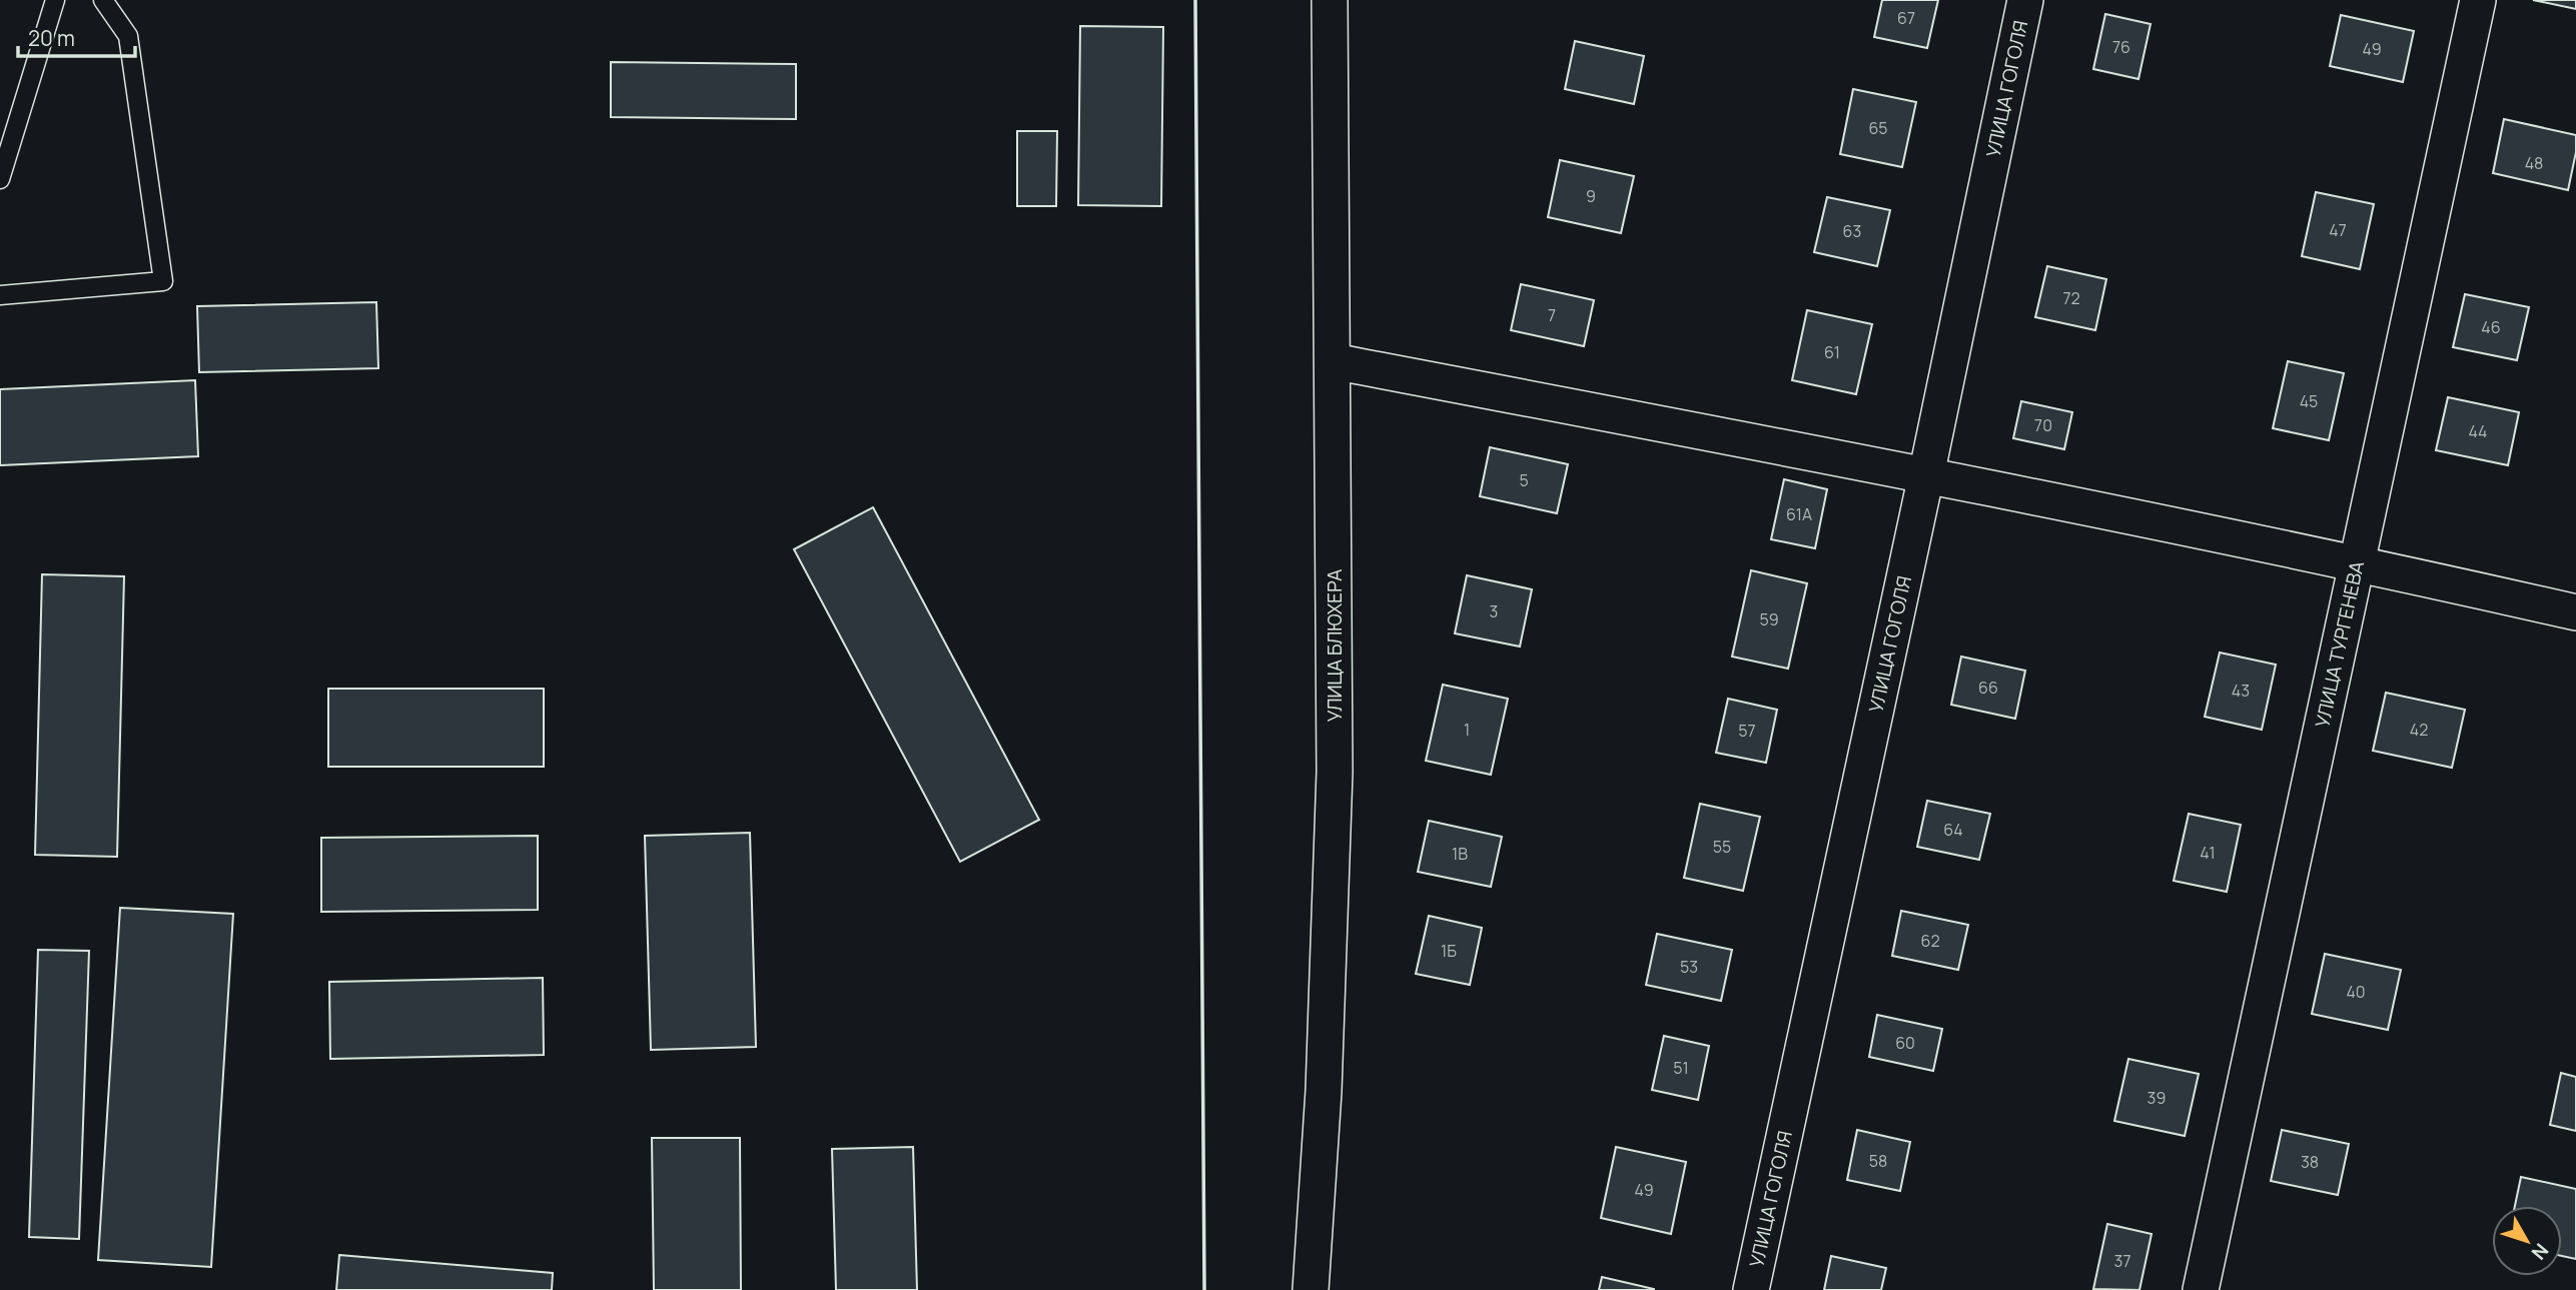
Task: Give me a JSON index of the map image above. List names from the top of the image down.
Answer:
{
  "streets": {
    "street": ["УЛИЦА ГОГОЛЯ", "УЛИЦА ТУРГЕНЕВА", "УЛИЦА БЛЮХЕРА"]
  },
  "house_numbers": [
    "67",
    "76",
    "49",
    "65",
    "48",
    "9",
    "47",
    "63",
    "72",
    "7",
    "46",
    "61",
    "45",
    "70",
    "44",
    "5",
    "61А",
    "3",
    "59",
    "66",
    "43",
    "1",
    "42",
    "57",
    "64",
    "55",
    "41",
    "1В",
    "62",
    "1Б",
    "53",
    "40",
    "60",
    "51",
    "39",
    "58",
    "38",
    "49",
    "37"
  ],
  "scale_bar": "20 m",
  "north": "bottom right"
}
